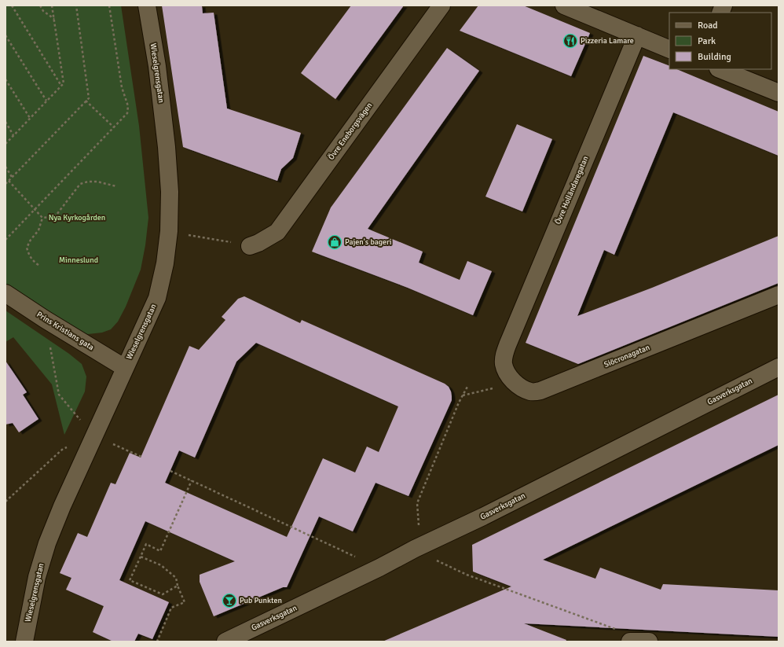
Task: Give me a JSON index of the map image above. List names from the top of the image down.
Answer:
{
  "streets": {
    "street": [
      "Wieselgrensgatan",
      "Övre Eneborgsvägen",
      "Övre Holländaregatan",
      "Prins Kristians gata",
      "Siöcronagatan",
      "Gasverksgatan"
    ]
  },
  "crossings": [
    ["Wieselgrensgatan", "Prins Kristians gata"],
    ["Övre Holländaregatan", "Siöcronagatan"]
  ],
  "parks": ["Nya Kyrkogården", "Minneslund"],
  "places": {
    "restaurant": ["Pizzeria Lamare"],
    "shop": ["Pajen's bageri"],
    "bar": ["Pub Punkten"]
  },
  "legend": ["Road", "Park", "Building"]
}
